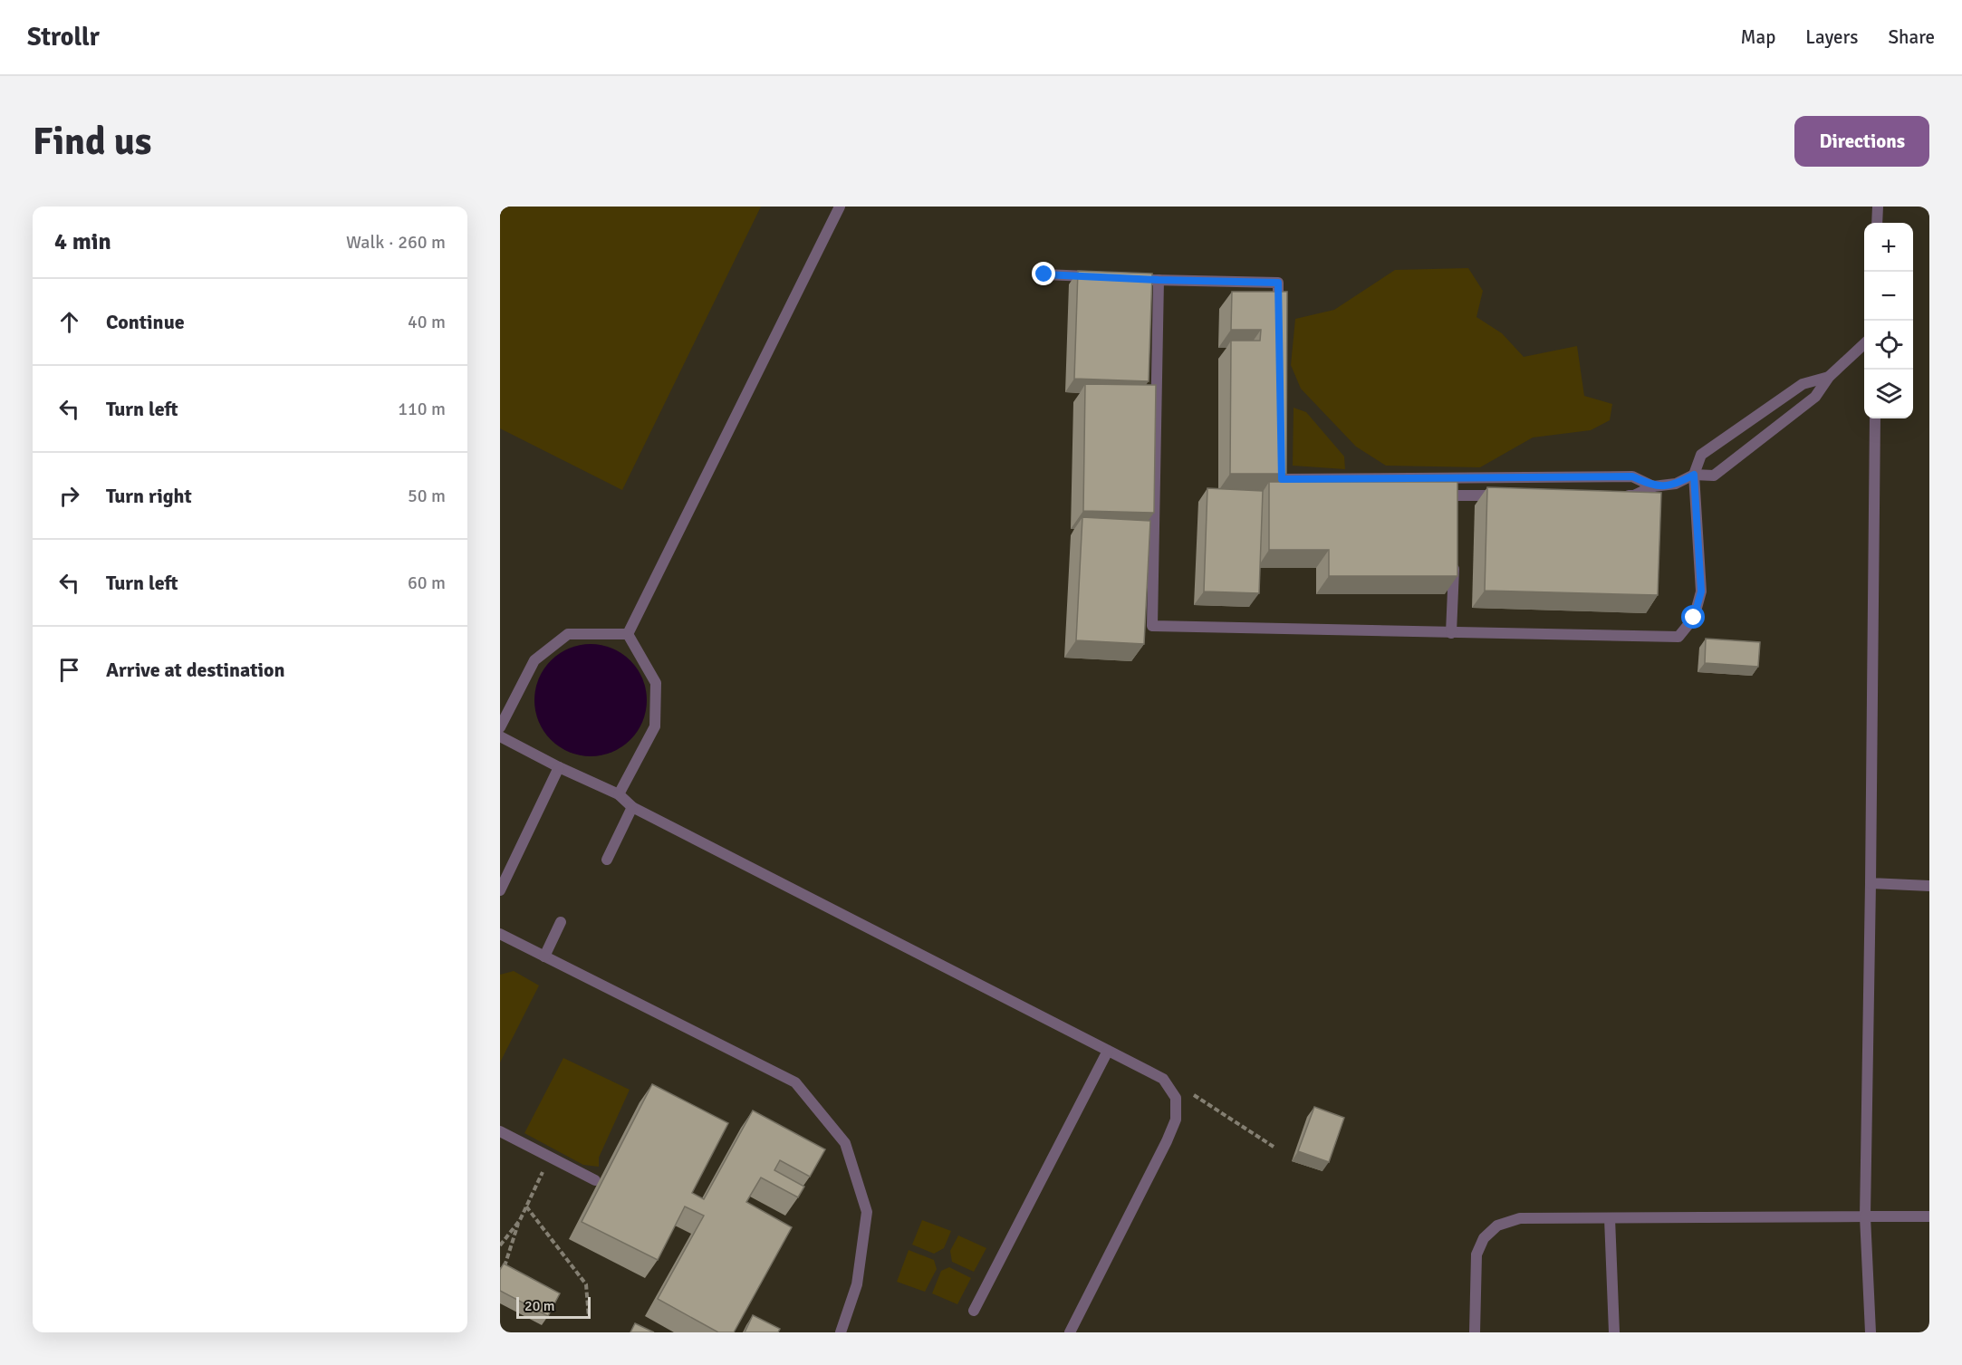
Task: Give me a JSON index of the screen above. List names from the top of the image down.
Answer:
{
  "scale_bar": "20 m",
  "page": {
    "header": "Strollr",
    "nav": ["Map", "Layers", "Share"],
    "buttons": "Directions",
    "title": "Find us",
    "heading": ["4 min", "Walk · 260 m"],
    "map_buttons": ["+", "−"],
    "list": [
      ["Continue", "40 m"],
      ["Turn left", "110 m"],
      ["Turn right", "50 m"],
      ["Turn left", "60 m"],
      "Arrive at destination"
    ],
    "scale": "20 m"
  }
}
